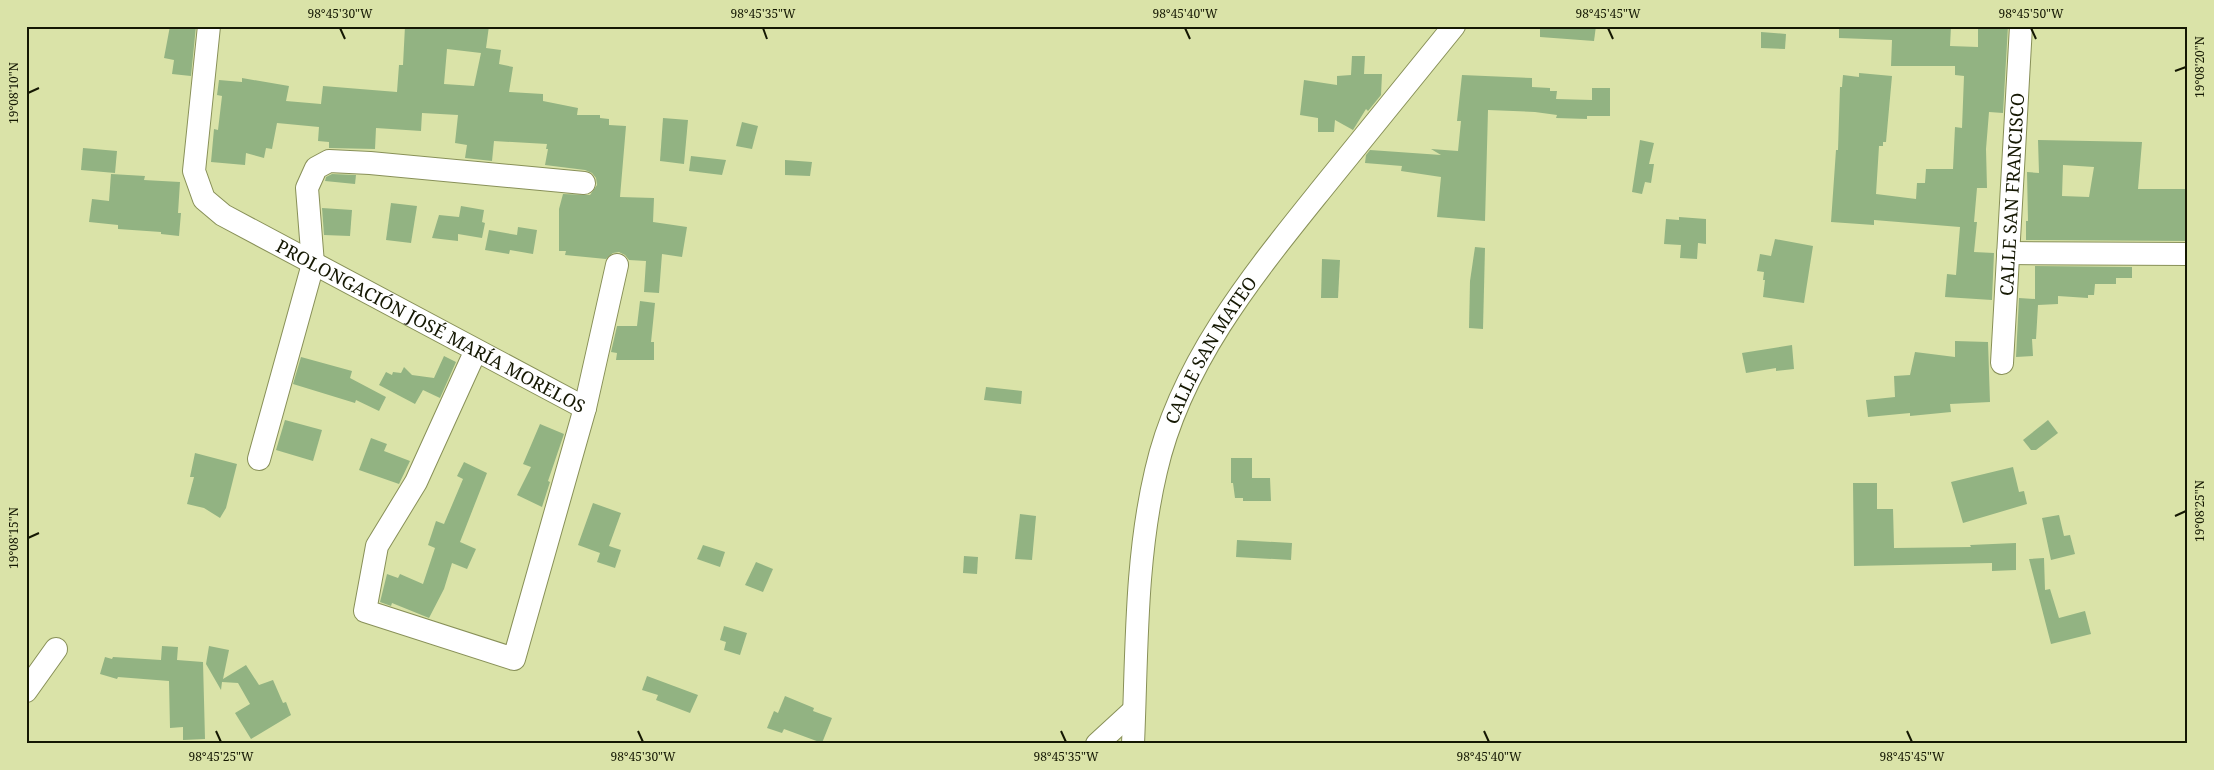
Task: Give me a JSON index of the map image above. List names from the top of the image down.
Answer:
{
  "streets": {
    "street": ["CALLE SAN FRANCISCO", "PROLONGACIÓN JOSÉ MARÍA MORELOS", "CALLE SAN MATEO"]
  },
  "coordinates": [
    "98°45'30\"W",
    "98°45'35\"W",
    "98°45'40\"W",
    "98°45'45\"W",
    "98°45'50\"W",
    "19°08'20\"N",
    "19°08'10\"N",
    "19°08'25\"N",
    "19°08'15\"N",
    "98°45'25\"W"
  ]
}
